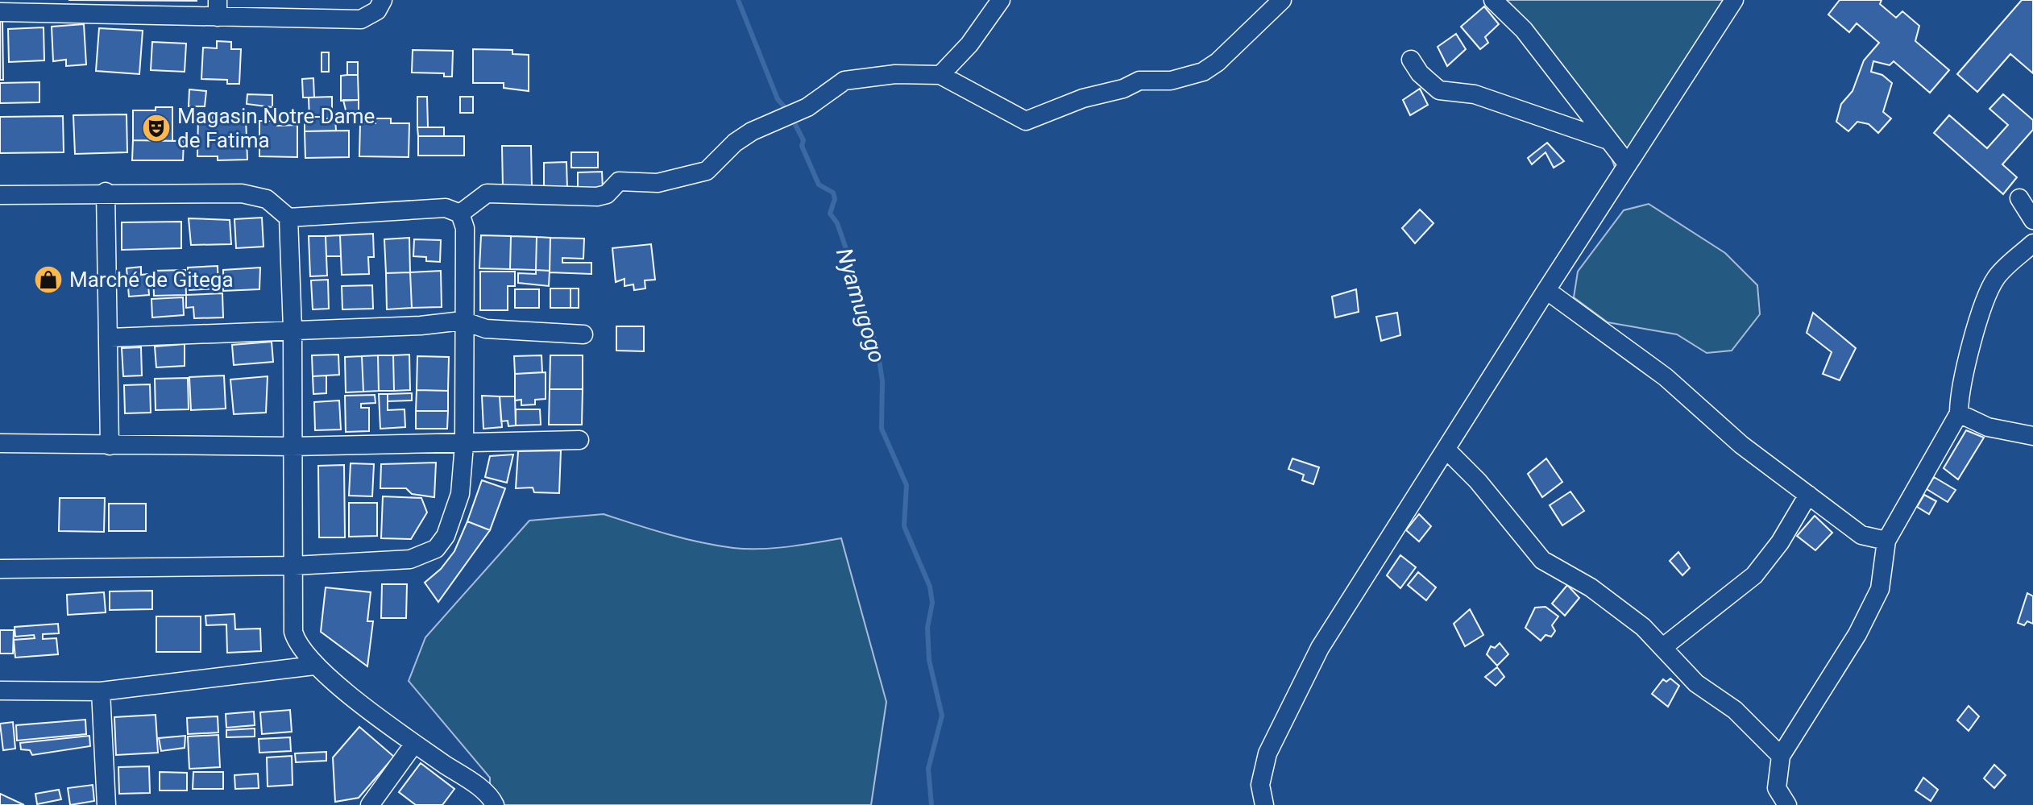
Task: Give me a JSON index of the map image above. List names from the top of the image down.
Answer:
{
  "water": ["Nyamugogo"],
  "places": {
    "theatre": ["Magasin Notre-Dame de Fatima"],
    "shop": ["Marché de Gitega"]
  }
}
